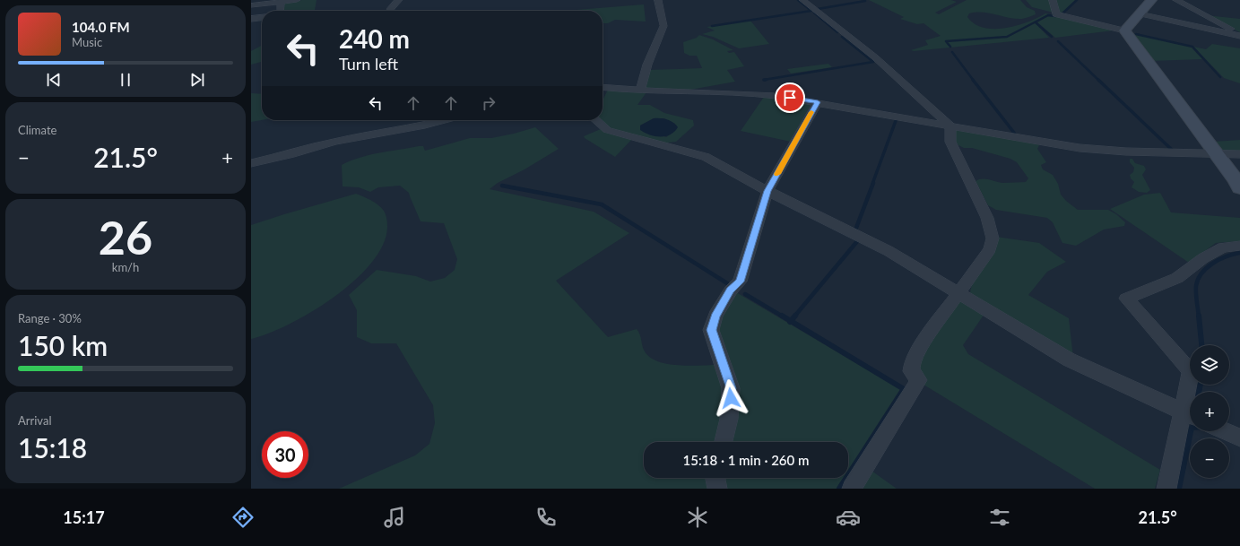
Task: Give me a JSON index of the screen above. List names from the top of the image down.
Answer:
{
  "page": {
    "turn": ["240 m", "Turn left"],
    "song": ["104.0 FM", "Music"],
    "tile": [
      "Climate",
      ["26", "km/h"],
      ["Range · 30%", "150 km"],
      ["Arrival", "15:18"]
    ],
    "heat": ["−", "21.5°", "+"],
    "map_buttons": ["+", "−"],
    "limit": "30",
    "trip": "15:18 · 1 min · 260 m",
    "tabs": ["15:17", "21.5°"]
  }
}
